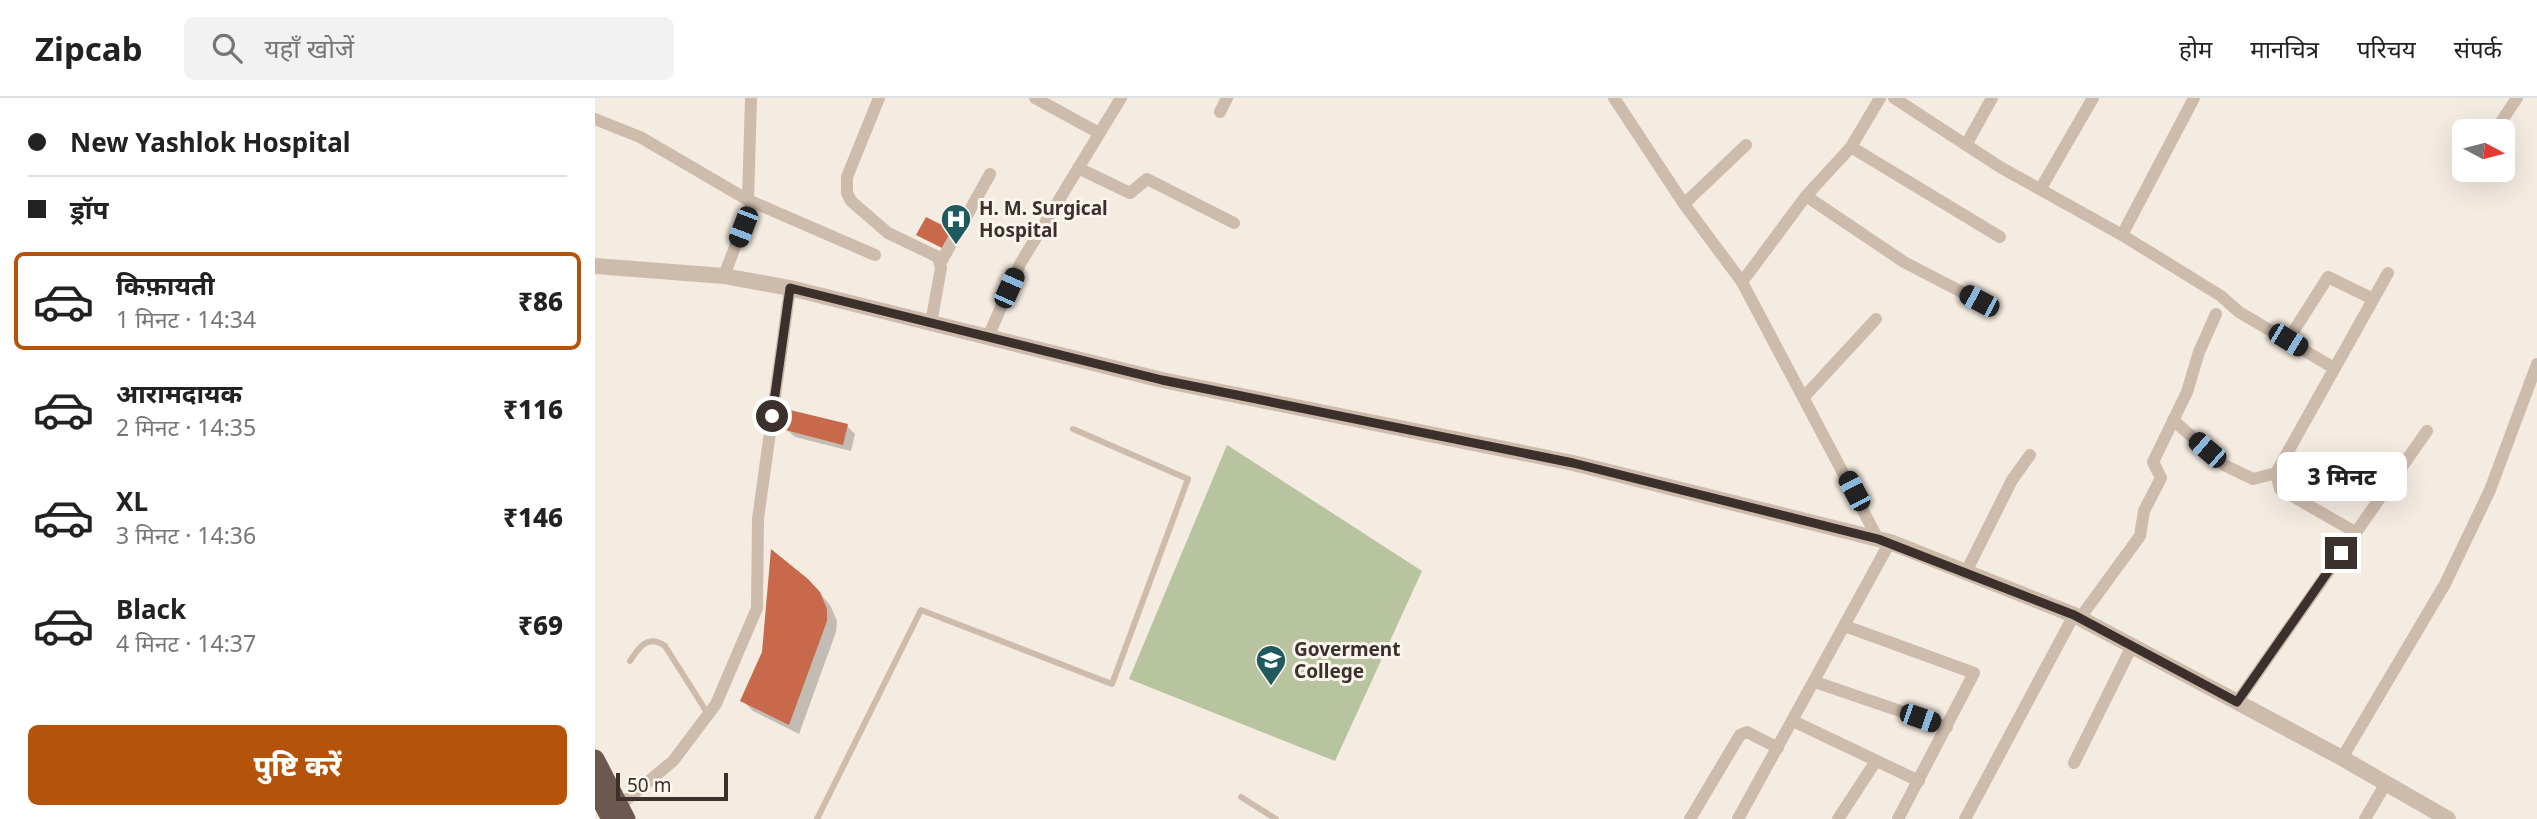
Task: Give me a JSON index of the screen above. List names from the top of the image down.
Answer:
{
  "places": {
    "hospital": ["H. M. Surgical Hospital"],
    "school or university": ["Goverment College"]
  },
  "scale_bar": "50 m",
  "north": "right",
  "page": {
    "header": "Zipcab",
    "search": "यहाँ खोजें",
    "nav": [
      "होम",
      "मानचित्र",
      "परिचय",
      "संपर्क"
    ],
    "banner": ["New Yashlok Hospital", "ड्रॉप"],
    "list": [
      {
        "name": "किफ़ायती",
        "note": "1 मिनट · 14:34",
        "value": "₹86"
      },
      {
        "name": "आरामदायक",
        "note": "2 मिनट · 14:35",
        "value": "₹116"
      },
      {
        "name": "XL",
        "note": "3 मिनट · 14:36",
        "value": "₹146"
      },
      {
        "name": "Black",
        "note": "4 मिनट · 14:37",
        "value": "₹69"
      }
    ],
    "bubble": "3 मिनट",
    "buttons": "पुष्टि करें",
    "scale": "50 m"
  }
}
